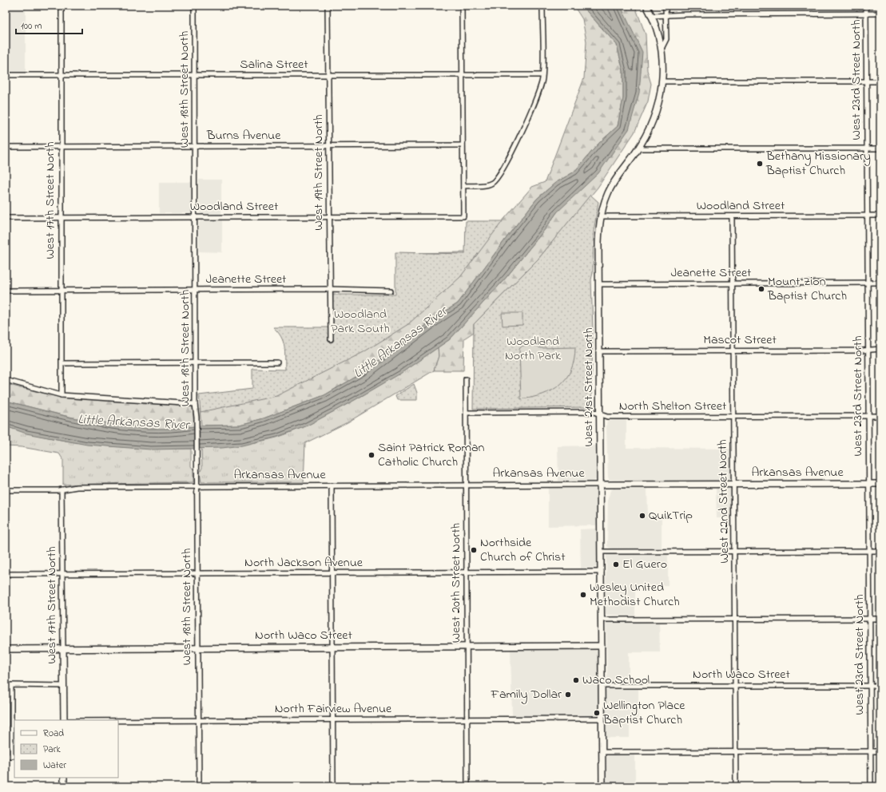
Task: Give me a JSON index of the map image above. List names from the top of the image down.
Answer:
{
  "streets": {
    "street": [
      "Salina Street",
      "West 23rd Street North",
      "West 18th Street North",
      "Burns Avenue",
      "West 19th Street North",
      "West 17th Street North",
      "Woodland Street",
      "Jeanette Street",
      "Mascot Street",
      "West 21st Street North",
      "North Shelton Street",
      "Arkansas Avenue",
      "West 22nd Street North",
      "North Jackson Avenue",
      "West 20th Street North",
      "North Waco Street",
      "North Fairview Avenue"
    ]
  },
  "crossings": [
    ["Salina Street", "West 18th Street North"],
    ["Salina Street", "West 19th Street North"],
    ["Salina Street", "West 17th Street North"],
    ["West 23rd Street North", "Woodland Street"],
    ["West 23rd Street North", "Jeanette Street"],
    ["West 23rd Street North", "Mascot Street"],
    ["West 23rd Street North", "North Shelton Street"],
    ["West 23rd Street North", "Arkansas Avenue"],
    ["West 23rd Street North", "North Waco Street"],
    ["West 18th Street North", "Burns Avenue"],
    ["West 18th Street North", "Woodland Street"],
    ["West 18th Street North", "Jeanette Street"],
    ["West 18th Street North", "Arkansas Avenue"],
    ["West 18th Street North", "North Jackson Avenue"],
    ["West 18th Street North", "North Waco Street"],
    ["West 18th Street North", "North Fairview Avenue"],
    ["Burns Avenue", "West 19th Street North"],
    ["Burns Avenue", "West 17th Street North"],
    ["West 19th Street North", "Woodland Street"],
    ["West 19th Street North", "Jeanette Street"],
    ["West 17th Street North", "Woodland Street"],
    ["West 17th Street North", "Jeanette Street"],
    ["West 17th Street North", "Arkansas Avenue"],
    ["West 17th Street North", "North Jackson Avenue"],
    ["West 17th Street North", "North Waco Street"],
    ["Woodland Street", "West 21st Street North"],
    ["Woodland Street", "West 22nd Street North"],
    ["Jeanette Street", "West 21st Street North"],
    ["Jeanette Street", "West 22nd Street North"],
    ["Mascot Street", "West 21st Street North"],
    ["Mascot Street", "West 22nd Street North"],
    ["West 21st Street North", "North Shelton Street"],
    ["West 21st Street North", "Arkansas Avenue"],
    ["West 21st Street North", "North Jackson Avenue"],
    ["West 21st Street North", "North Waco Street"],
    ["West 21st Street North", "North Fairview Avenue"],
    ["North Shelton Street", "West 22nd Street North"],
    ["North Shelton Street", "West 20th Street North"],
    ["Arkansas Avenue", "West 22nd Street North"],
    ["Arkansas Avenue", "West 20th Street North"],
    ["West 22nd Street North", "North Waco Street"],
    ["North Jackson Avenue", "West 20th Street North"],
    ["West 20th Street North", "North Waco Street"],
    ["West 20th Street North", "North Fairview Avenue"]
  ],
  "water": ["Little Arkansas River"],
  "parks": ["Woodland Park South", "Woodland North Park"],
  "places": [
    "Bethany Missionary Baptist Church",
    "Mount Zion Baptist Church",
    "Saint Patrick Roman Catholic Church",
    "QuikTrip",
    "Northside Church of Christ",
    "El Guero",
    "Wesley United Methodist Church",
    "Waco School",
    "Family Dollar",
    "Wellington Place Baptist Church"
  ],
  "legend": ["Road", "Park", "Water"],
  "scale_bar": "100 m"
}
